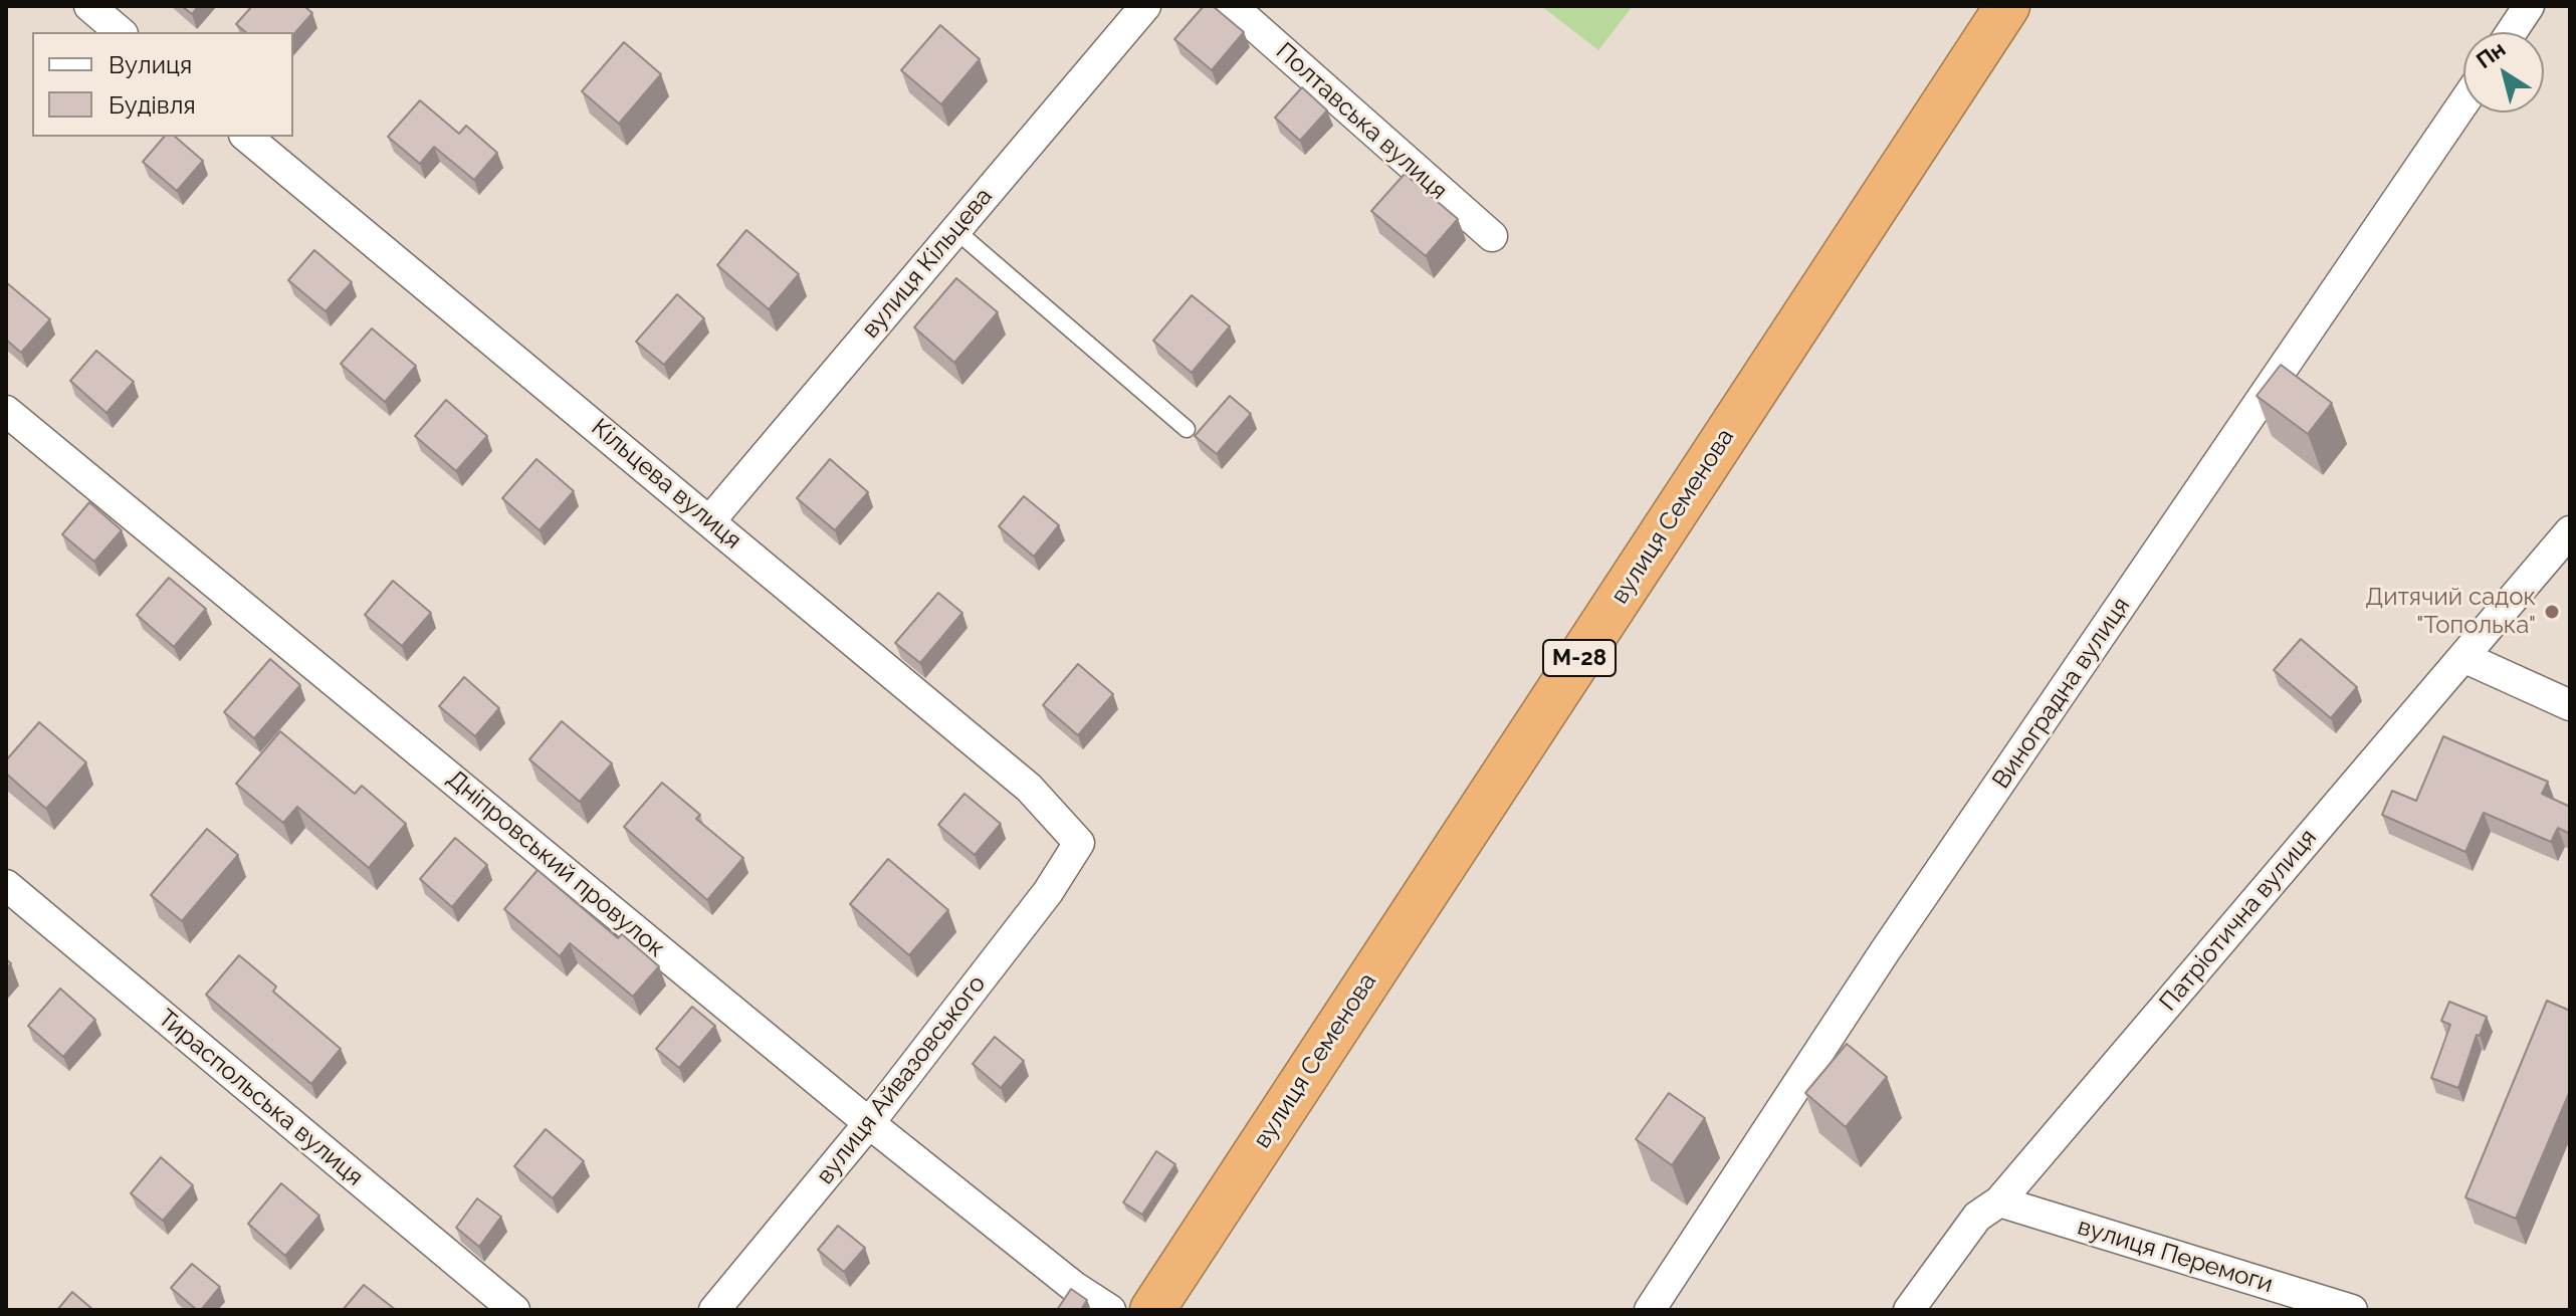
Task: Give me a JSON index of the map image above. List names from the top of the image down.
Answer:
{
  "streets": {
    "highway": ["вулиця Семенова", "М-28"],
    "street": [
      "Полтавська вулиця",
      "вулиця Кільцева",
      "Кільцева вулиця",
      "Виноградна вулиця",
      "Дніпровський провулок",
      "Патріотична вулиця",
      "вулиця Айвазовського",
      "Тираспольська вулиця",
      "вулиця Перемоги"
    ]
  },
  "crossings": [
    ["вулиця Кільцева", "Кільцева вулиця"],
    ["Кільцева вулиця", "вулиця Айвазовського"],
    ["Дніпровський провулок", "вулиця Айвазовського"],
    ["Патріотична вулиця", "вулиця Перемоги"]
  ],
  "places": ["Дитячий садок \"Тополька\""],
  "legend": ["Вулиця", "Будівля"],
  "north": "top left"
}
